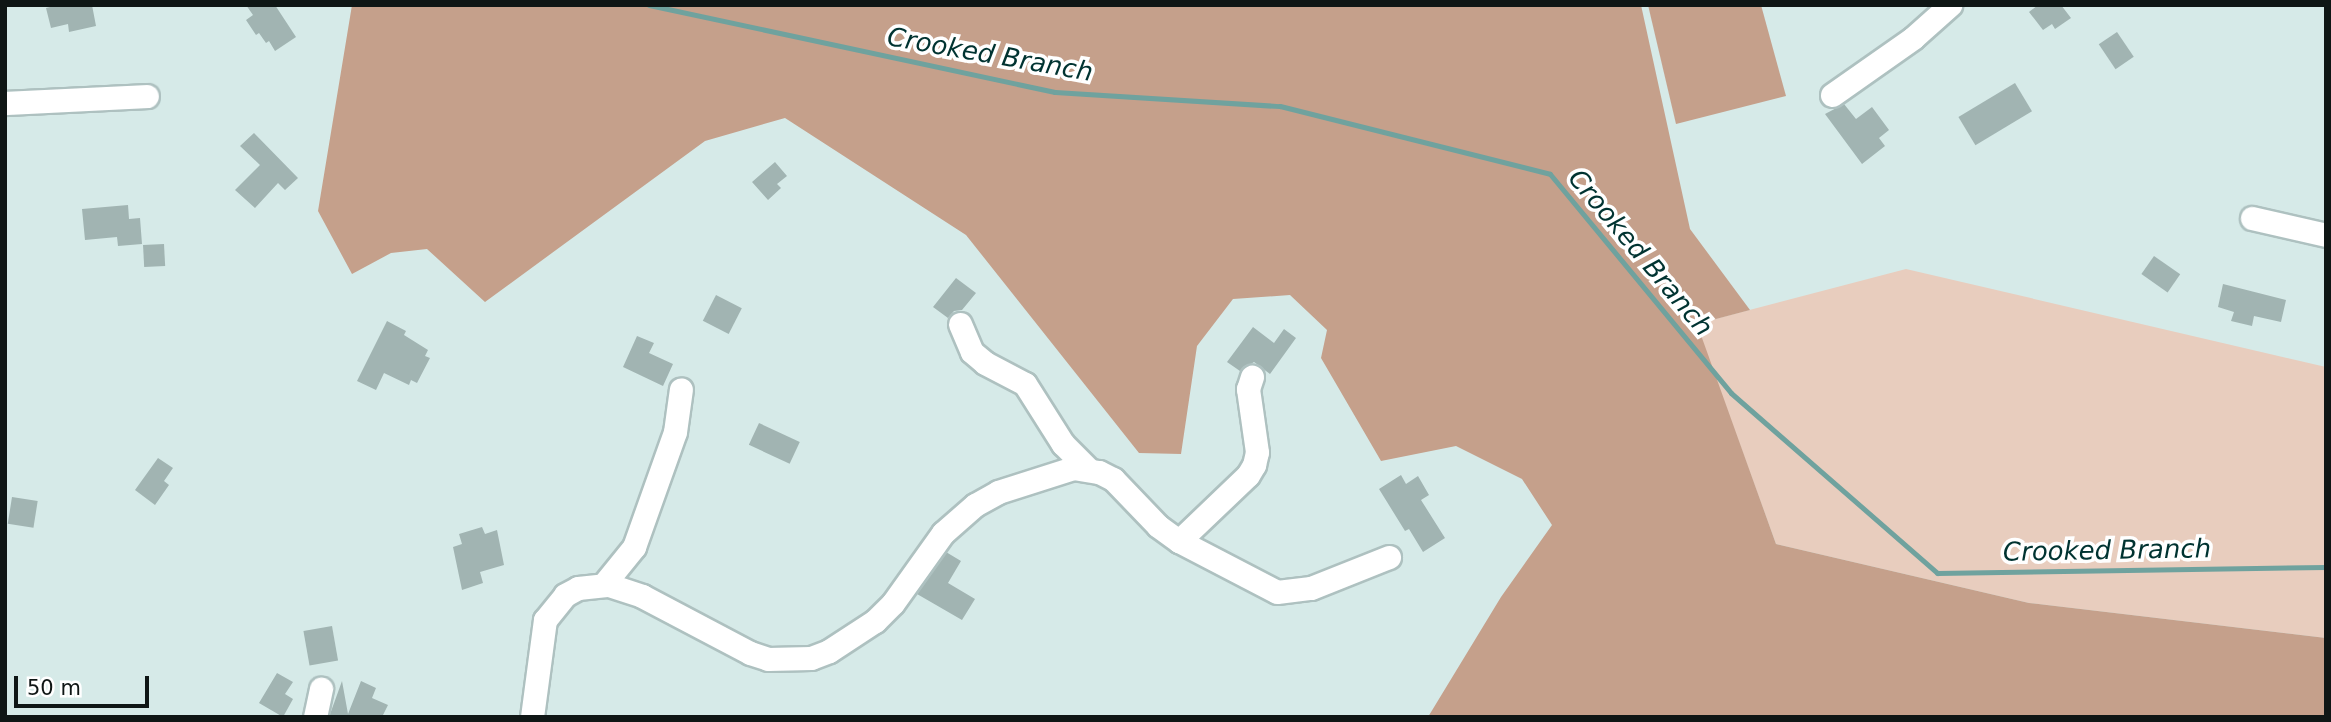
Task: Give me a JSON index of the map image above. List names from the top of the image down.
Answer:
{
  "water": ["Crooked Branch"],
  "scale_bar": "50 m"
}
